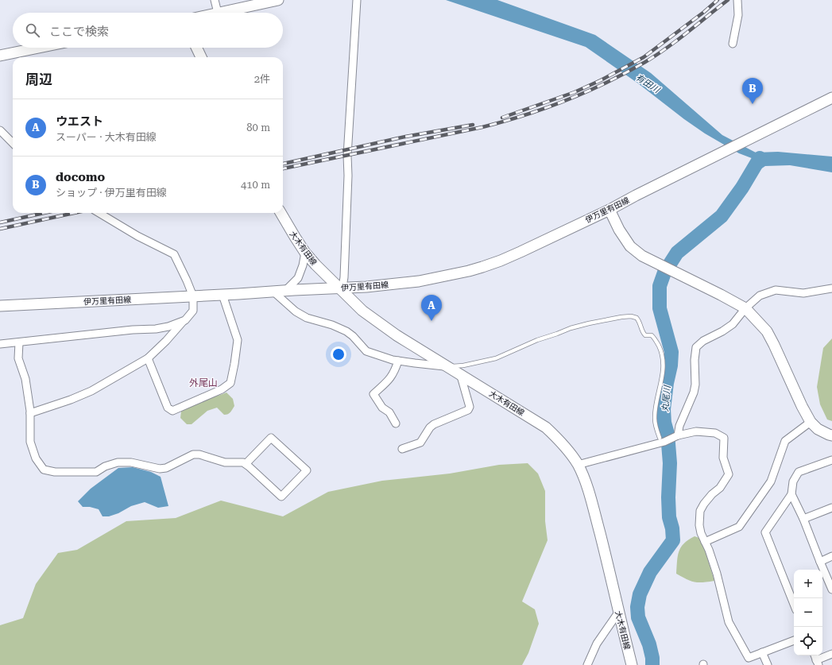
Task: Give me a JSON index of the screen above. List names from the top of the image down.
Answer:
{
  "streets": {
    "main road": ["伊万里有田線", "大木有田線"]
  },
  "crossings": [
    ["伊万里有田線", "大木有田線"]
  ],
  "districts": ["外尾山"],
  "water": ["有田川", "丸尾川"],
  "page": {
    "search": "ここで検索",
    "heading": ["周辺", "2件"],
    "pins": ["B", "A"],
    "list": [
      {
        "mark": "A",
        "name": "ウエスト",
        "note": "スーパー · 大木有田線",
        "value": "80 m"
      },
      {
        "mark": "B",
        "name": "docomo",
        "note": "ショップ · 伊万里有田線",
        "value": "410 m"
      }
    ],
    "map_buttons": ["+", "−"]
  }
}
